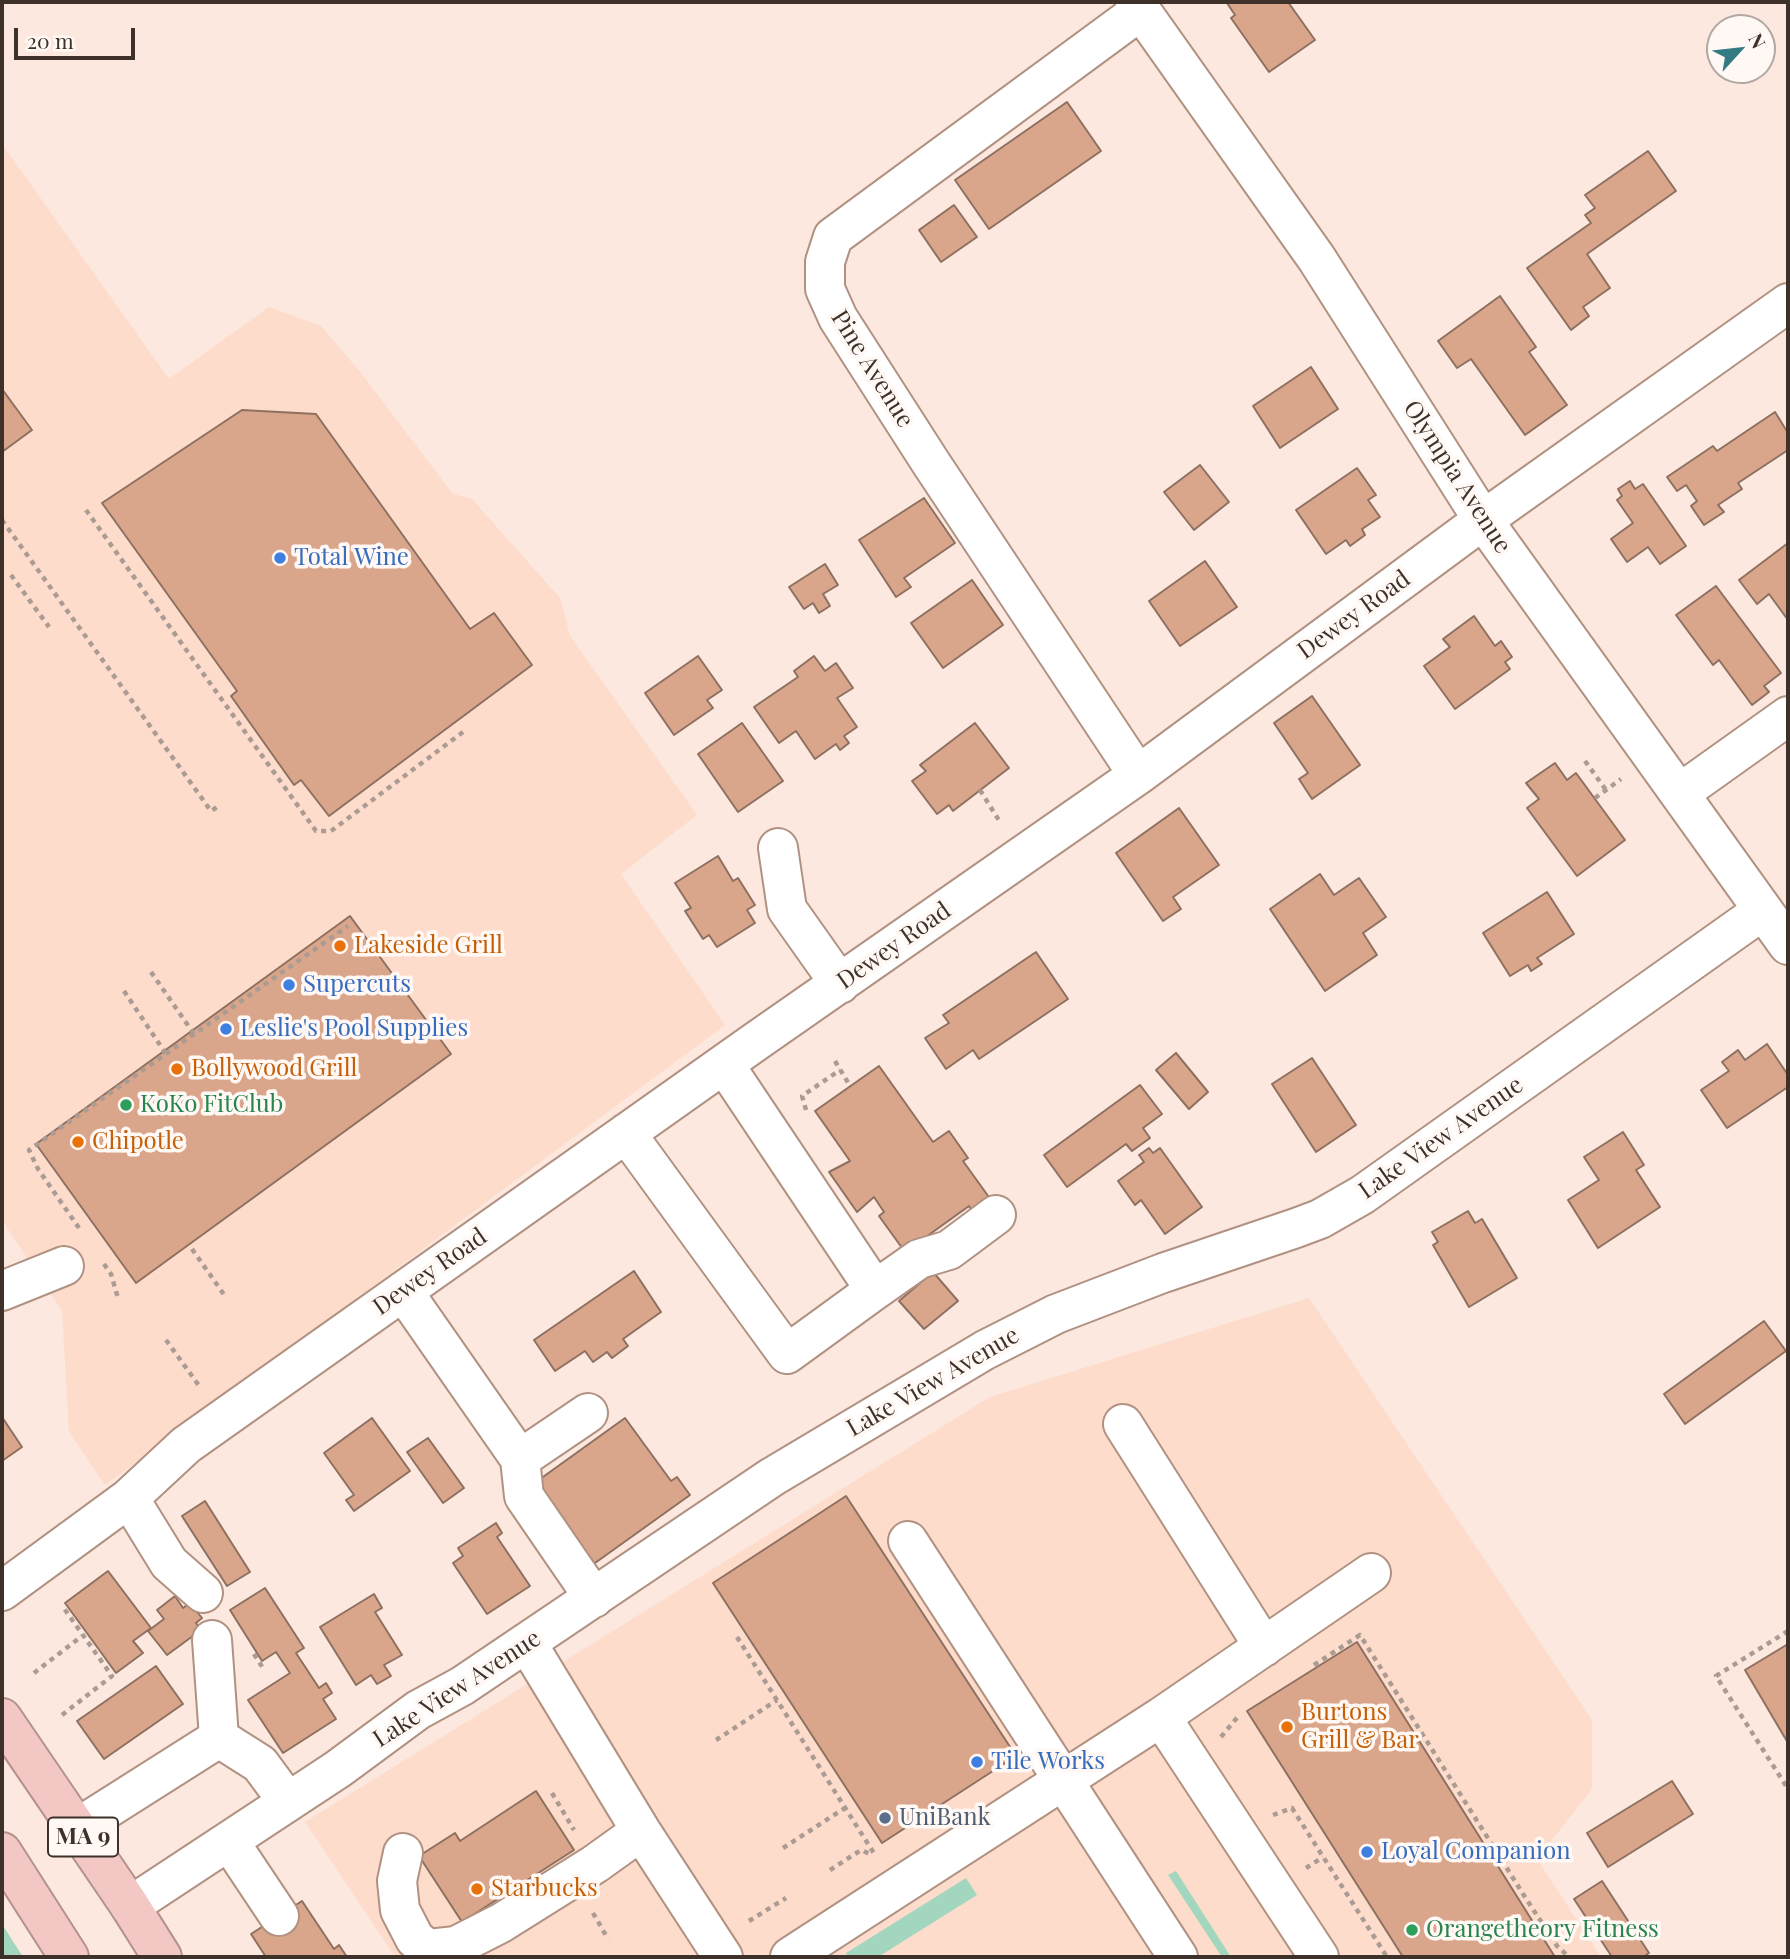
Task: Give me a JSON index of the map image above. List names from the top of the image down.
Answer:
{
  "streets": {
    "highway": ["MA 9"],
    "street": [
      "Pine Avenue",
      "Olympia Avenue",
      "Dewey Road",
      "Lake View Avenue"
    ]
  },
  "crossings": [
    ["Pine Avenue", "Olympia Avenue"],
    ["Pine Avenue", "Dewey Road"],
    ["Olympia Avenue", "Dewey Road"],
    ["Olympia Avenue", "Lake View Avenue"],
    ["Lake View Avenue", "MA 9"]
  ],
  "places": [
    "Total Wine",
    "Lakeside Grill",
    "Supercuts",
    "Leslie's Pool Supplies",
    "Bollywood Grill",
    "KoKo FitClub",
    "Chipotle",
    "Burtons Grill & Bar",
    "Tile Works",
    "UniBank",
    "Loyal Companion",
    "Starbucks",
    "Orangetheory Fitness"
  ],
  "scale_bar": "20 m",
  "north": "top right"
}
